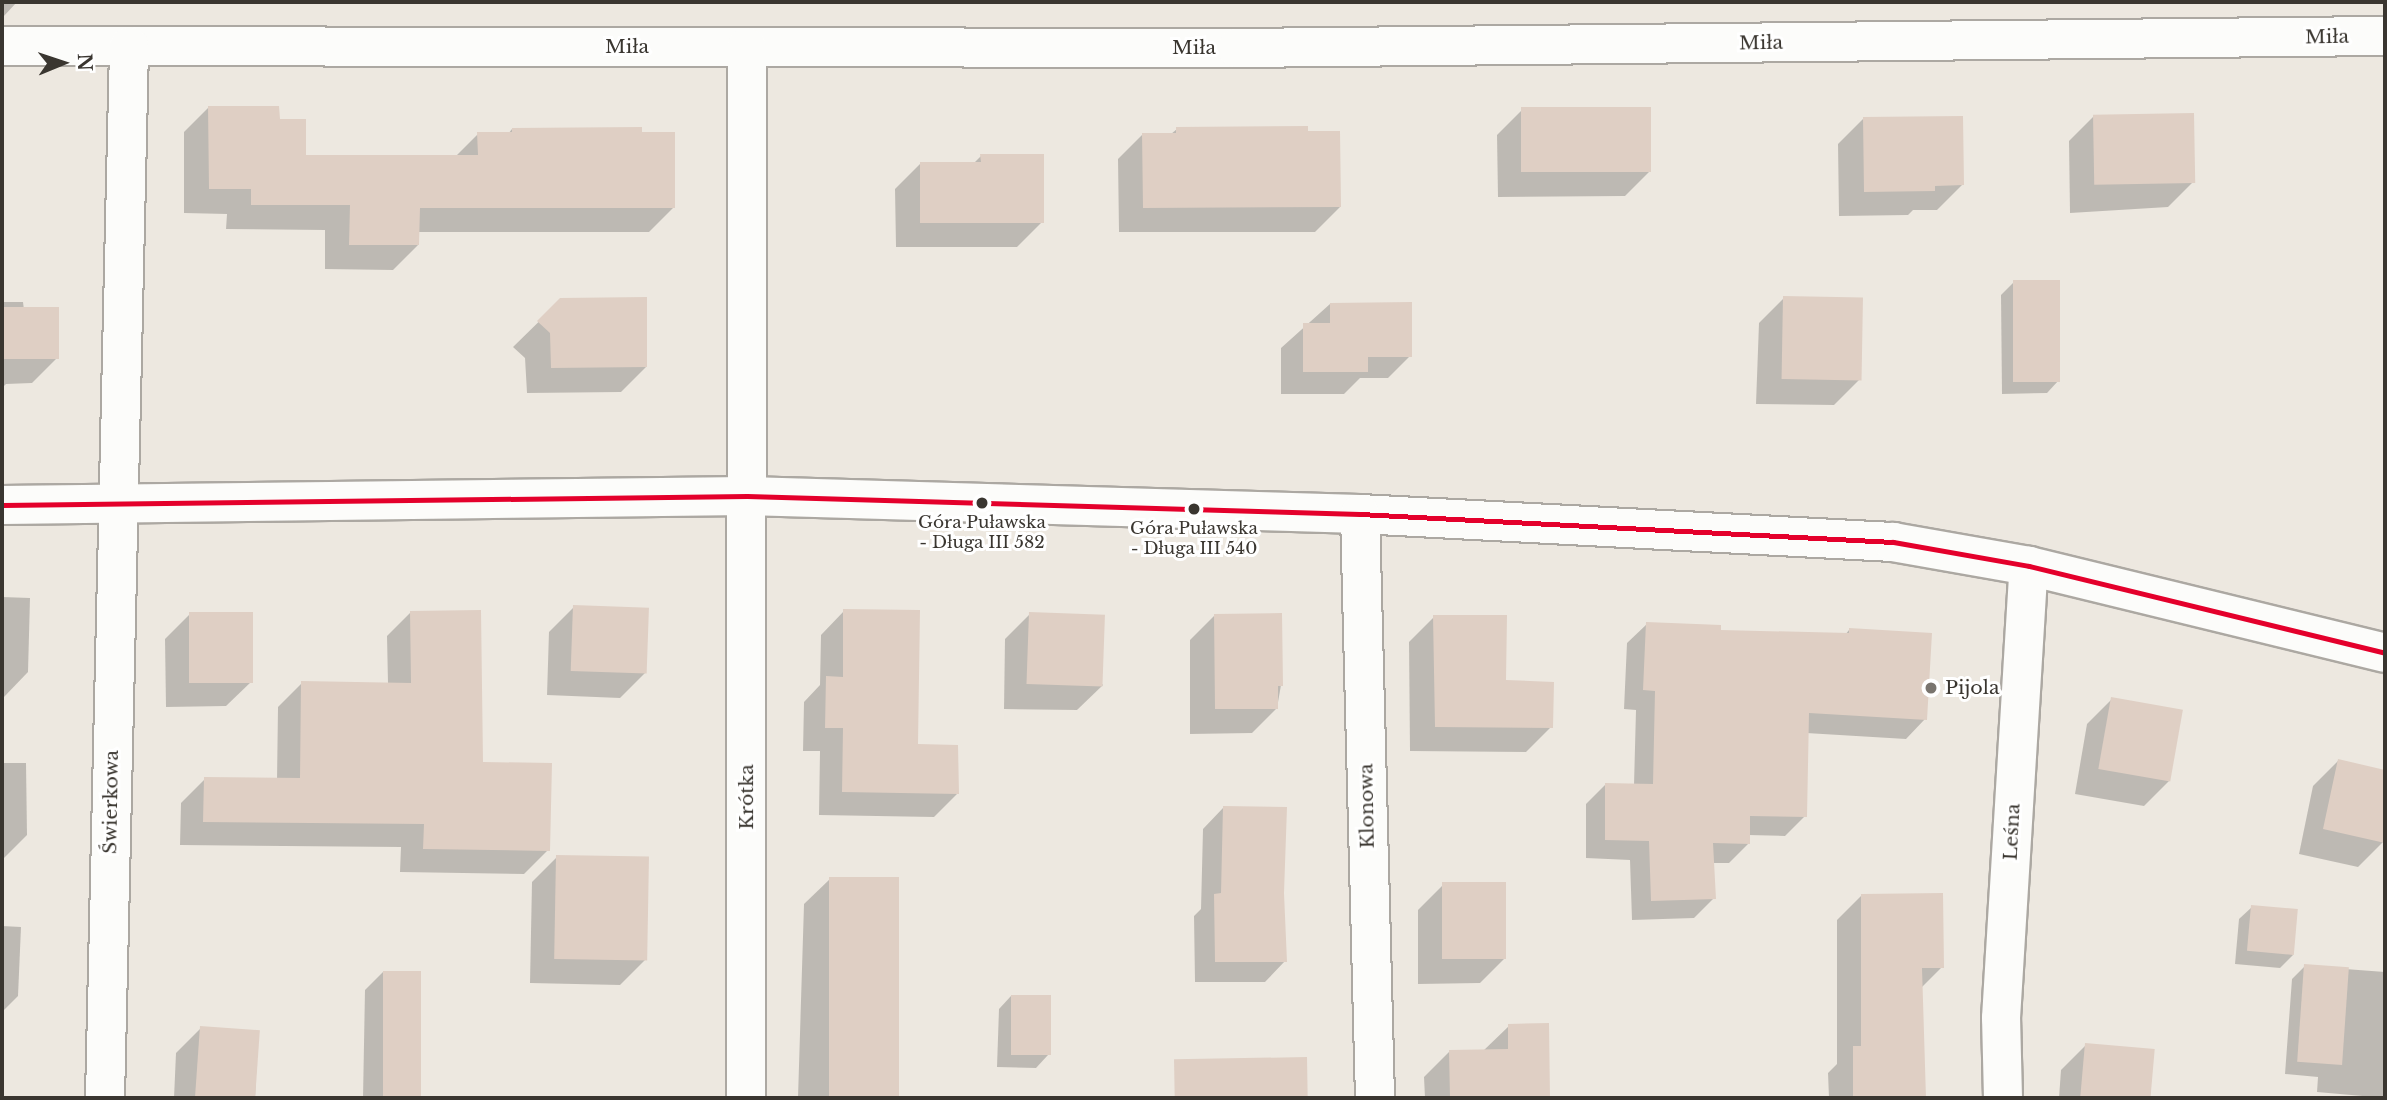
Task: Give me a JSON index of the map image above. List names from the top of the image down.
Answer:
{
  "streets": {
    "street": [
      "Miła",
      "Krótka",
      "Świerkowa",
      "Klonowa",
      "Leśna"
    ]
  },
  "crossings": [
    ["Miła", "Krótka"],
    ["Miła", "Świerkowa"]
  ],
  "places": ["Góra Puławska - Długa III 582", "Góra Puławska - Długa III 540", "Pijola"],
  "north": "right"
}
